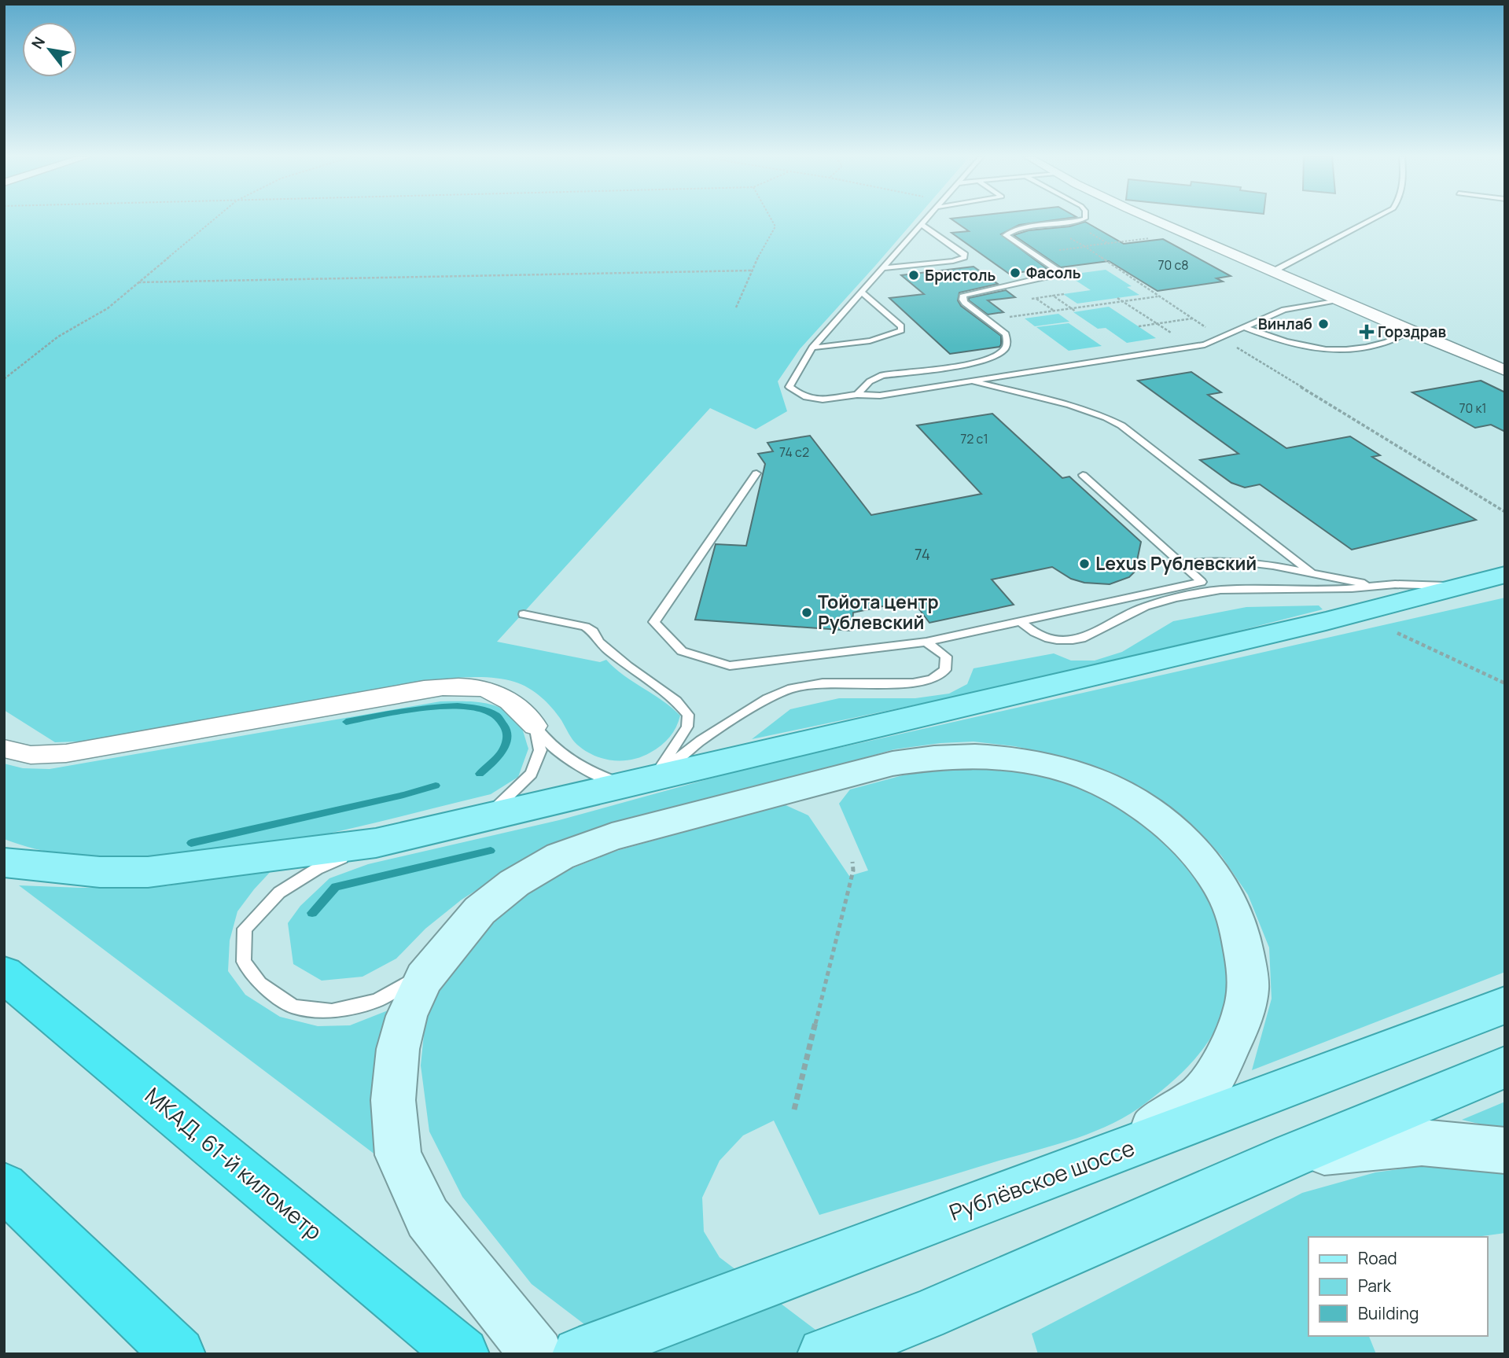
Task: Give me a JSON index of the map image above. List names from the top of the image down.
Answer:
{
  "streets": {
    "highway": ["МКАД, 61-й километр"],
    "main road": ["Рублёвское шоссе"]
  },
  "places": {
    "other": [
      "Фасоль",
      "Бристоль",
      "Винлаб",
      "Lexus Рублевский",
      "Тойота центр Рублевский"
    ],
    "health": ["Горздрав"]
  },
  "house_numbers": [
    "70 с8",
    "70 к1",
    "72 с1",
    "74 с2",
    "74"
  ],
  "legend": ["Road", "Park", "Building"],
  "north": "top left"
}
